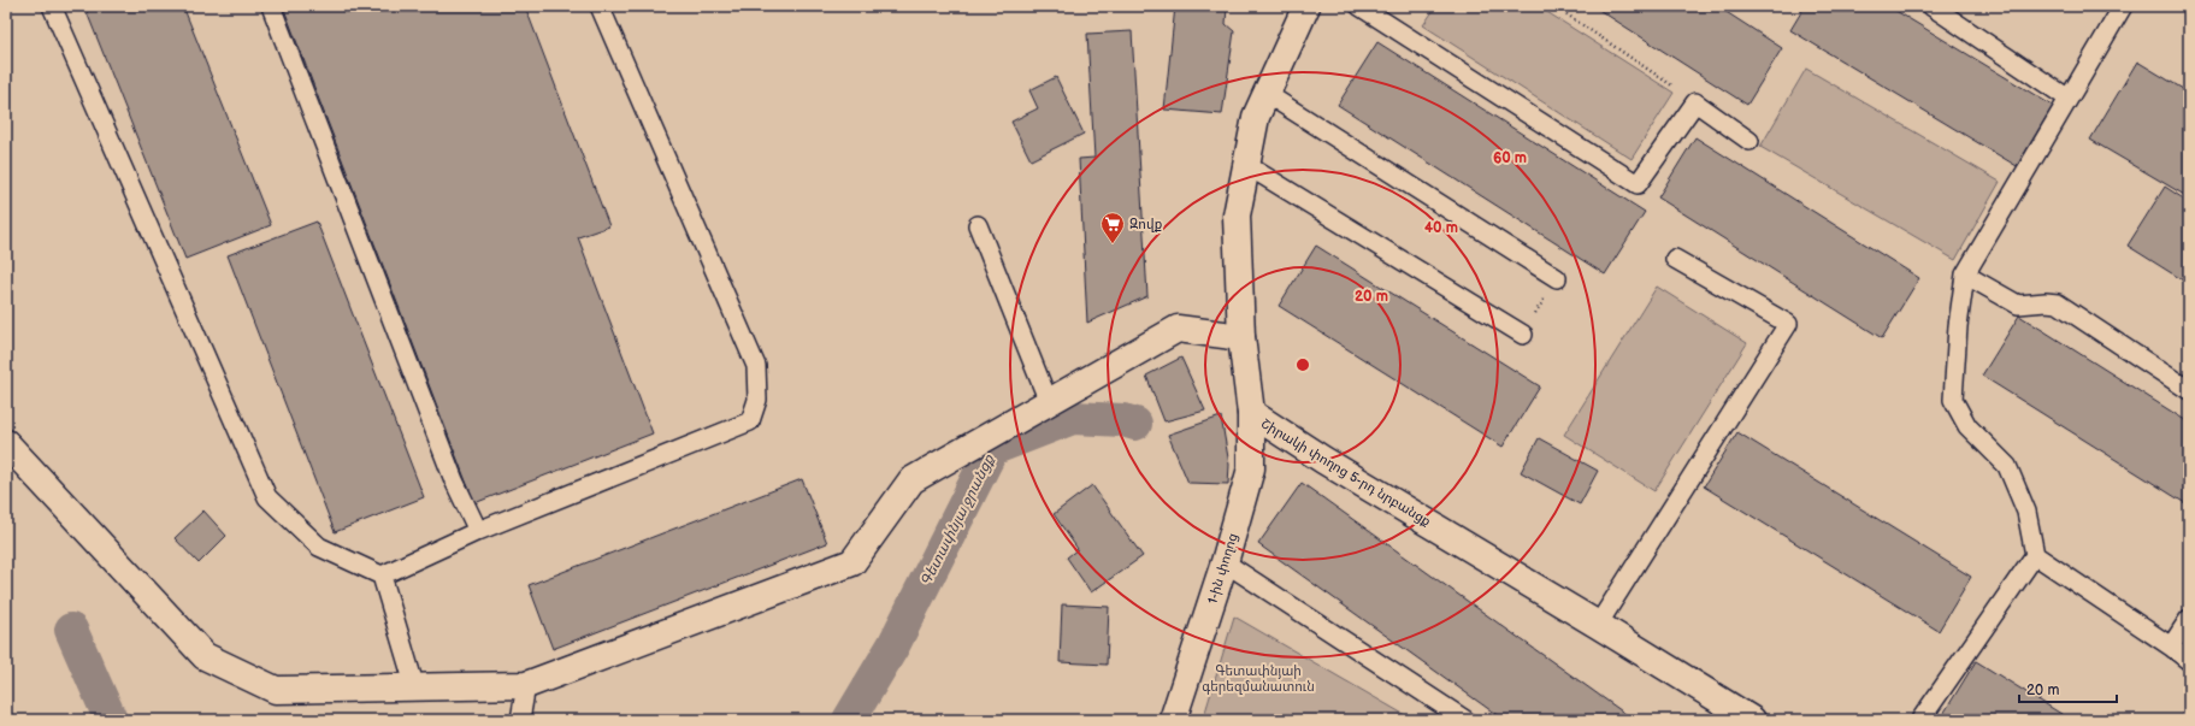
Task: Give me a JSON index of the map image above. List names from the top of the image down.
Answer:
{
  "streets": {
    "street": ["Շիրակի փողոց 5-րդ նրբանցք", "1-ին փողոց"]
  },
  "crossings": [
    ["Շիրակի փողոց 5-րդ նրբանցք", "1-ին փողոց"]
  ],
  "water": ["Գետափնյա ջրանցք"],
  "parks": ["Գետափնյաի գերեզմանատուն"],
  "places": {
    "supermarket": ["Զովք"]
  },
  "scale_bar": "20 m",
  "rings": ["60 m", "40 m", "20 m"]
}
